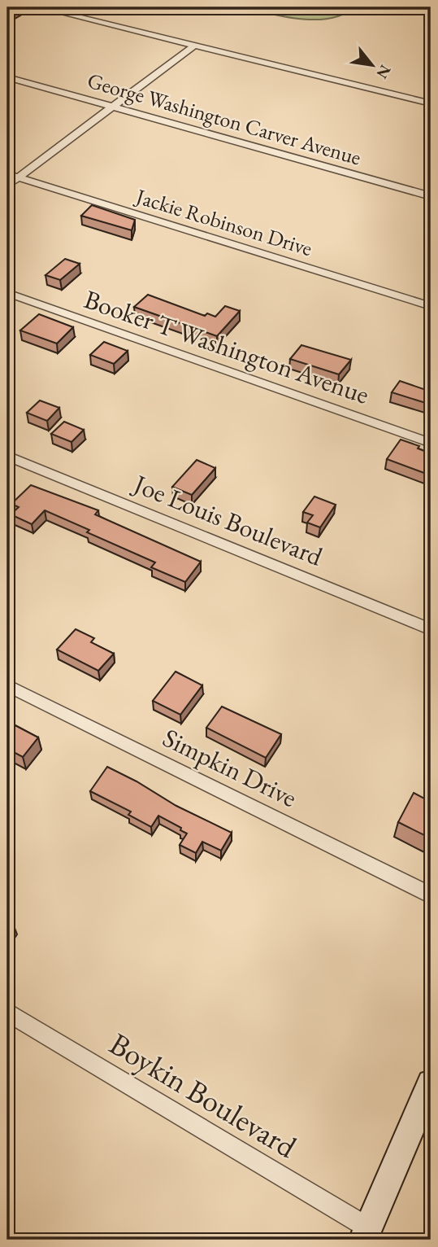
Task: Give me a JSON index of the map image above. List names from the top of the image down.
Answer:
{
  "streets": {
    "street": [
      "George Washington Carver Avenue",
      "Jackie Robinson Drive",
      "Booker T Washington Avenue",
      "Joe Louis Boulevard",
      "Simpkin Drive",
      "Boykin Boulevard"
    ]
  },
  "north": "bottom right"
}
